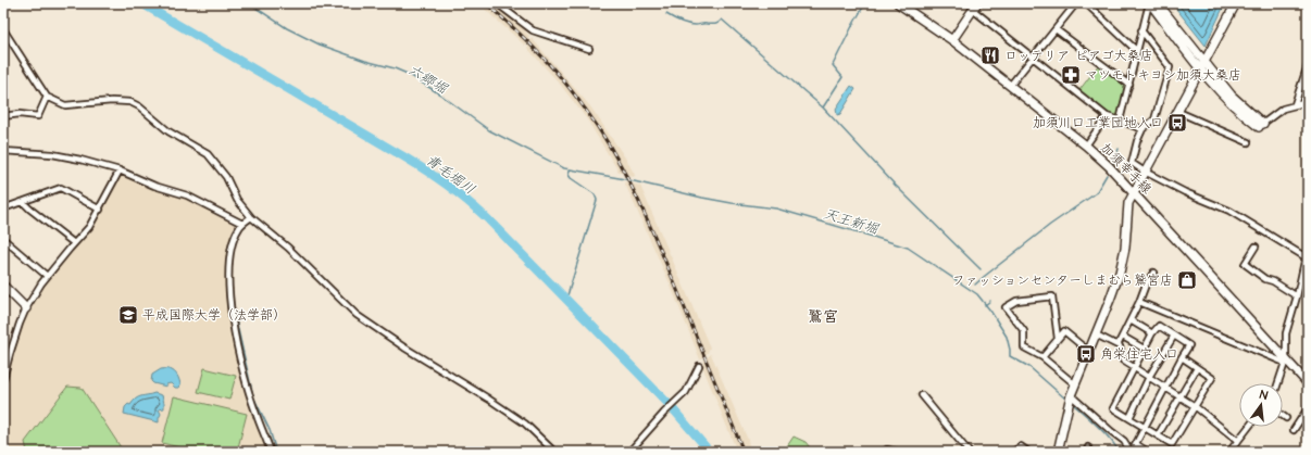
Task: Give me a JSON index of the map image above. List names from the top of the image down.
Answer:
{
  "streets": {
    "street": ["加須幸手線"]
  },
  "districts": ["鷲宮"],
  "water": ["六郷堀", "青毛堀川", "天王新堀"],
  "places": {
    "restaurant": ["ロッテリア ピアゴ大桑店"],
    "pharmacy": ["マツモトキヨシ加須大桑店"],
    "bus stop": ["加須川口工業団地入口", "角栄住宅入口"],
    "shop": ["ファッションセンターしまむら鷲宮店"],
    "school or university": ["平成国際大学（法学部）"]
  },
  "north": "top"
}
